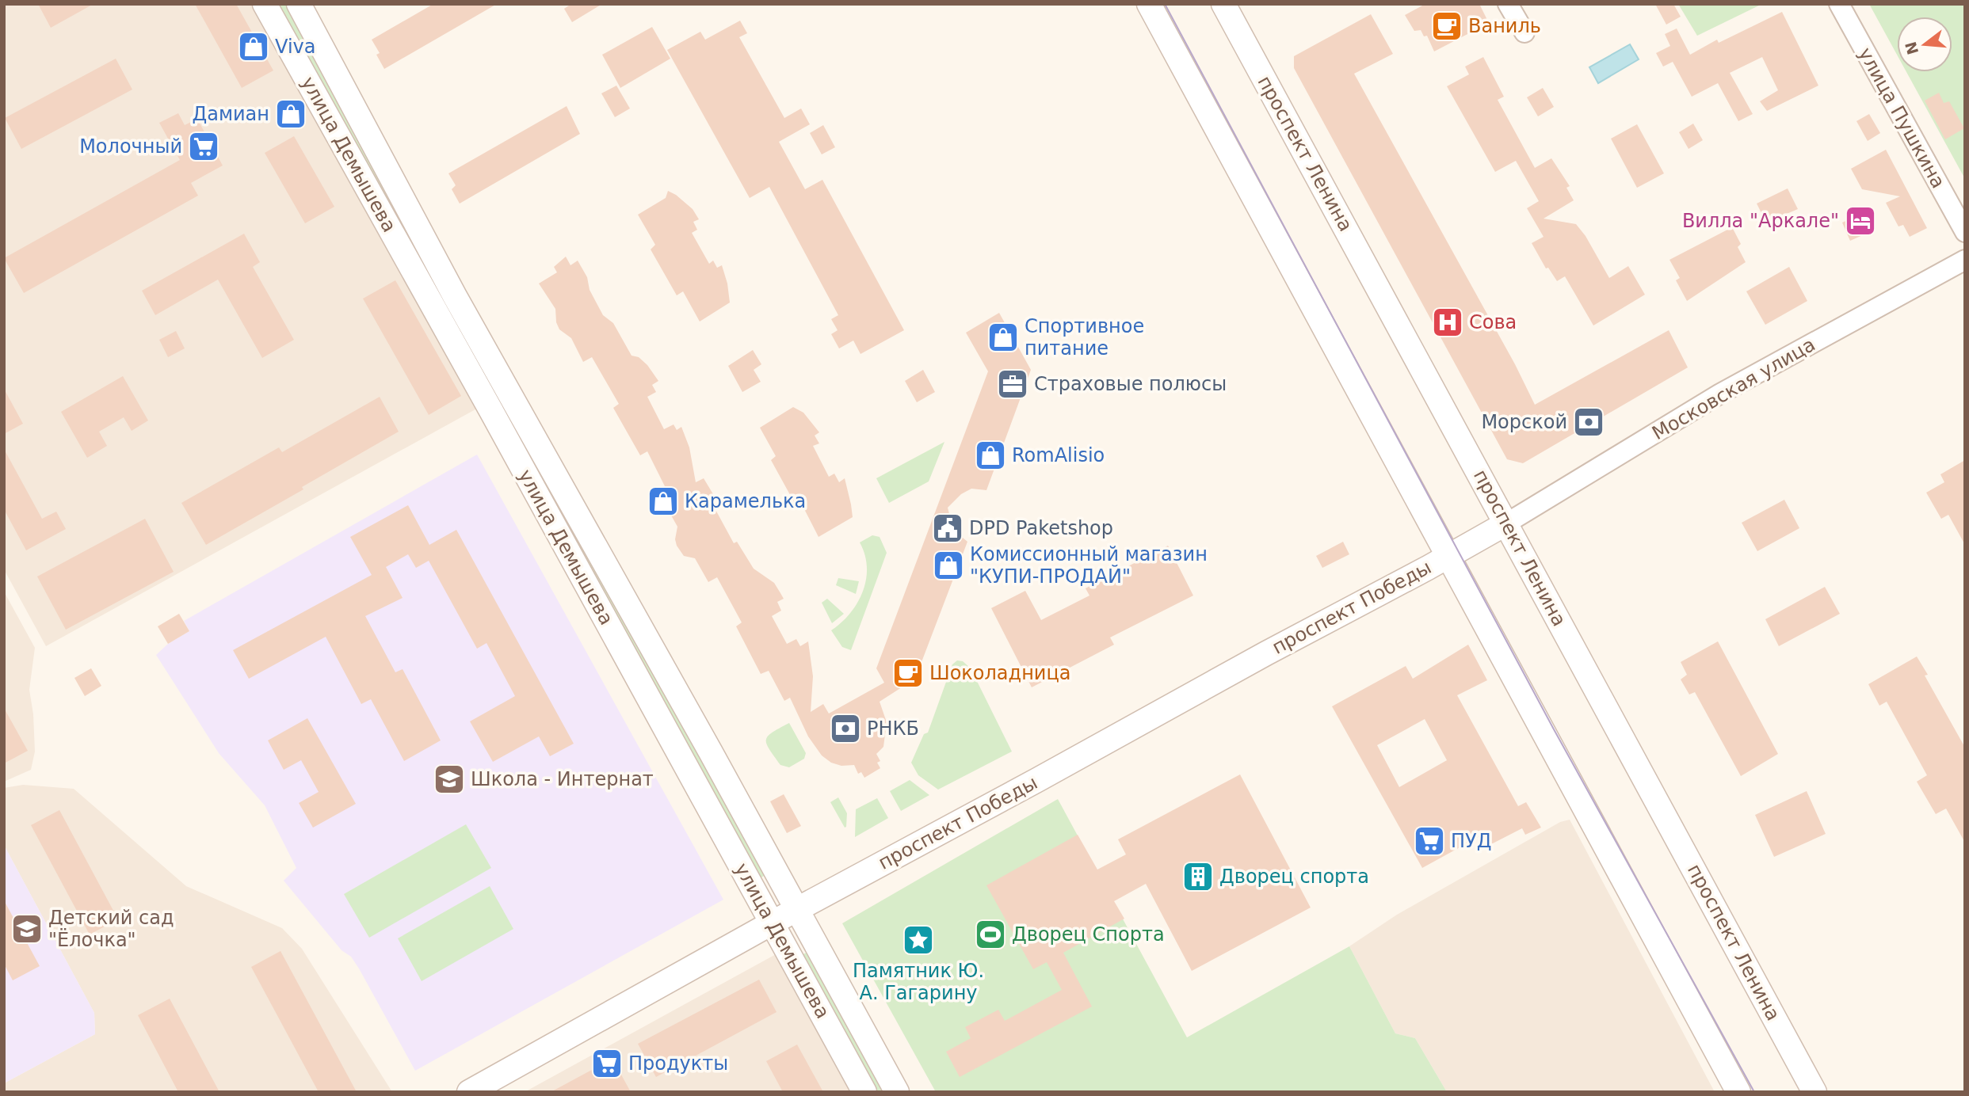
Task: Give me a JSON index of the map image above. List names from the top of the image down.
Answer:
{
  "streets": {
    "street": [
      "улица Пушкина",
      "проспект Ленина",
      "улица Демышева",
      "Московская улица",
      "проспект Победы"
    ]
  },
  "crossings": [
    ["проспект Ленина", "Московская улица"],
    ["проспект Ленина", "проспект Победы"],
    ["улица Демышева", "проспект Победы"],
    ["Московская улица", "проспект Победы"]
  ],
  "places": {
    "cafe": ["Ваниль", "Шоколадница"],
    "shop": [
      "Viva",
      "Дамиан",
      "Спортивное питание",
      "RomAlisio",
      "Карамелька",
      "Комиссионный магазин \"КУПИ-ПРОДАЙ\""
    ],
    "supermarket": ["Молочный", "ПУД", "Продукты"],
    "hotel": ["Вилла \"Аркале\""],
    "hospital": ["Сова"],
    "office": ["Страховые полюсы"],
    "bank": ["Морской", "РНКБ"],
    "public building": ["DPD Paketshop"],
    "school or university": ["Школа - Интернат", "Детский сад \"Ёлочка\""],
    "building": ["Дворец спорта"],
    "sports": ["Дворец Спорта"],
    "place": ["Памятник Ю. А. Гагарину"]
  },
  "north": "left"
}
